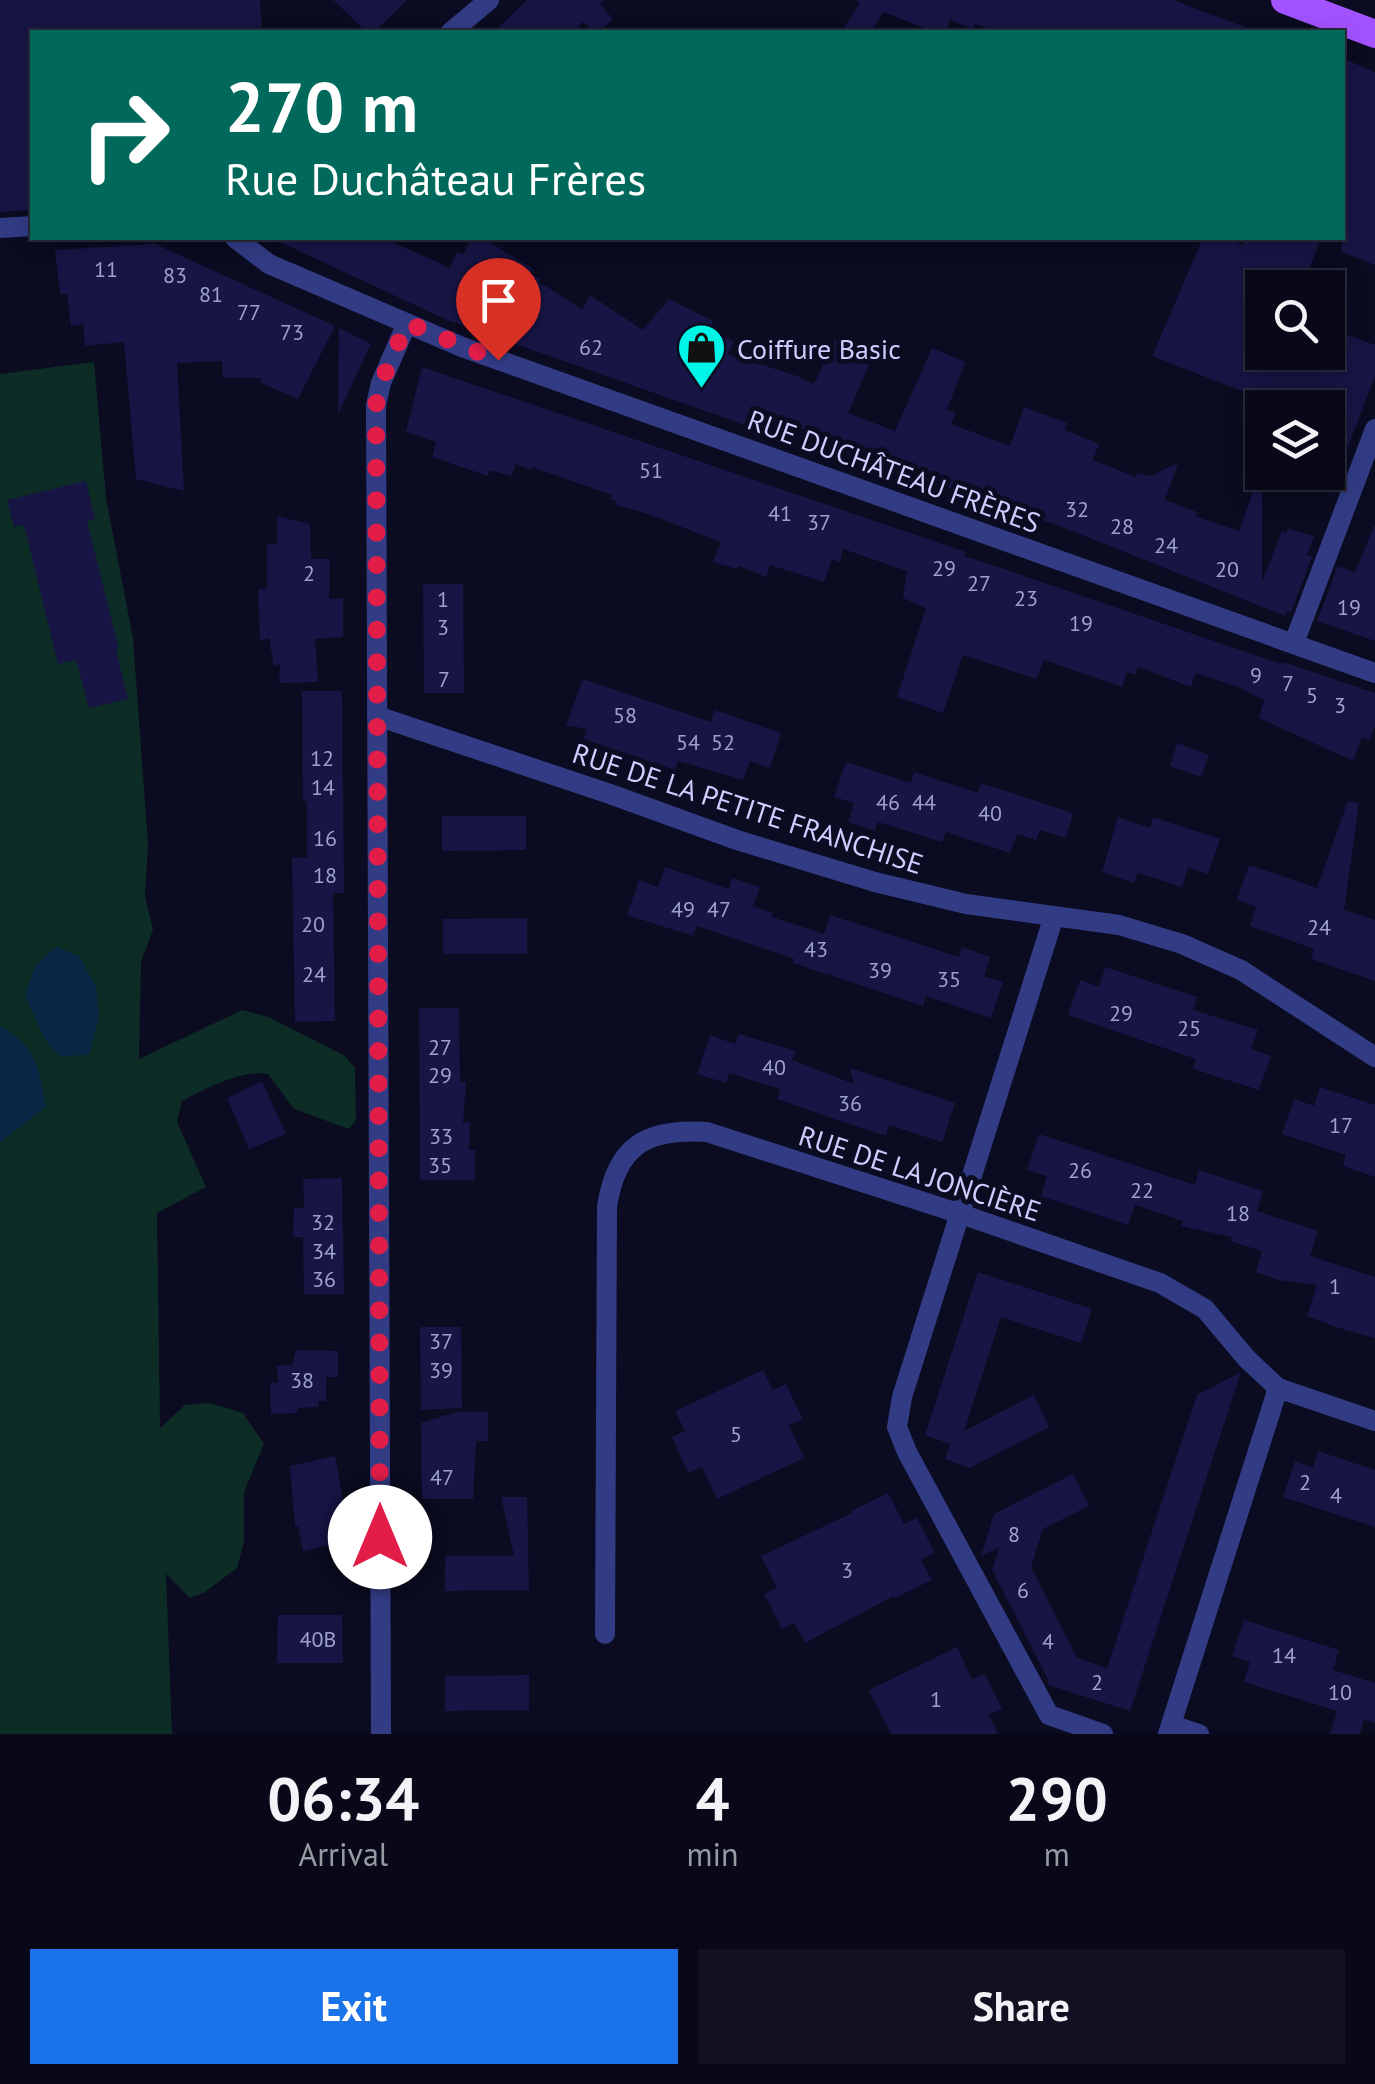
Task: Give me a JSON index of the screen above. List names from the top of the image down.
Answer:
{
  "streets": {
    "street": ["RUE DUCHÂTEAU FRÈRES", "RUE DE LA PETITE FRANCHISE", "RUE DE LA JONCIÈRE"]
  },
  "places": {
    "shop": ["Coiffure Basic"]
  },
  "house_numbers": [
    "11",
    "83",
    "81",
    "77",
    "73",
    "62",
    "51",
    "32",
    "41",
    "37",
    "28",
    "24",
    "29",
    "20",
    "2",
    "27",
    "23",
    "1",
    "19",
    "19",
    "3",
    "9",
    "7",
    "7",
    "5",
    "3",
    "58",
    "54",
    "52",
    "12",
    "14",
    "46",
    "44",
    "40",
    "16",
    "18",
    "49",
    "47",
    "20",
    "24",
    "43",
    "39",
    "24",
    "35",
    "29",
    "25",
    "27",
    "40",
    "29",
    "36",
    "17",
    "33",
    "35",
    "26",
    "22",
    "18",
    "32",
    "34",
    "36",
    "1",
    "37",
    "39",
    "38",
    "5",
    "47",
    "2",
    "4",
    "8",
    "3",
    "6",
    "40B",
    "4",
    "14",
    "2",
    "10",
    "1"
  ],
  "page": {
    "turn": ["270 m", "Rue Duchâteau Frères"],
    "eta": [
      "06:34",
      "Arrival",
      "4",
      "min",
      "290",
      "m"
    ],
    "buttons": ["Exit", "Share"]
  }
}
